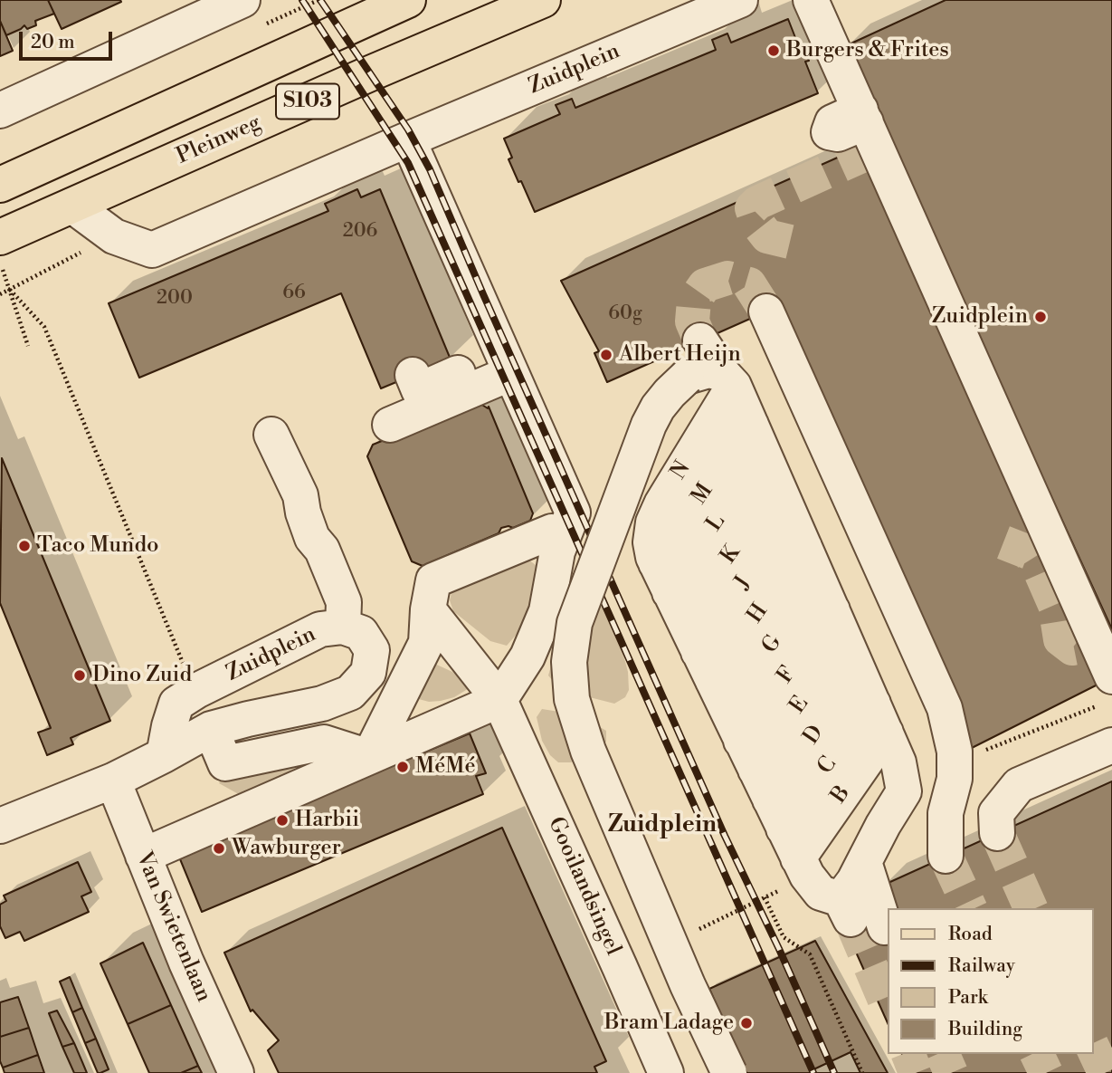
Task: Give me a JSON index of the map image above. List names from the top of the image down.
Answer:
{
  "streets": {
    "main road": ["S103", "Pleinweg"],
    "street": [
      "Zuidplein",
      "N",
      "M",
      "K",
      "H",
      "G",
      "F",
      "D",
      "B",
      "Gooilandsingel",
      "Van Swietenlaan"
    ]
  },
  "crossings": [
    ["Zuidplein", "Pleinweg"],
    ["Zuidplein", "Van Swietenlaan"],
    ["N", "M"],
    ["N", "K"],
    ["N", "H"],
    ["N", "G"],
    ["N", "F"],
    ["N", "D"],
    ["N", "B"],
    ["M", "K"],
    ["M", "H"],
    ["M", "G"],
    ["M", "F"],
    ["M", "D"],
    ["M", "B"],
    ["K", "H"],
    ["K", "G"],
    ["K", "F"],
    ["K", "D"],
    ["K", "B"],
    ["H", "G"],
    ["H", "F"],
    ["H", "D"],
    ["H", "B"],
    ["G", "F"],
    ["G", "D"],
    ["G", "B"],
    ["F", "D"],
    ["F", "B"],
    ["D", "B"]
  ],
  "districts": ["Zuidplein"],
  "places": [
    "Burgers & Frites",
    "Zuidplein",
    "Albert Heijn",
    "Taco Mundo",
    "Dino Zuid",
    "MéMé",
    "Harbii",
    "Wawburger",
    "Bram Ladage"
  ],
  "house_numbers": [
    "206",
    "66",
    "200",
    "60g"
  ],
  "legend": [
    "Road",
    "Railway",
    "Park",
    "Building"
  ],
  "scale_bar": "20 m"
}
